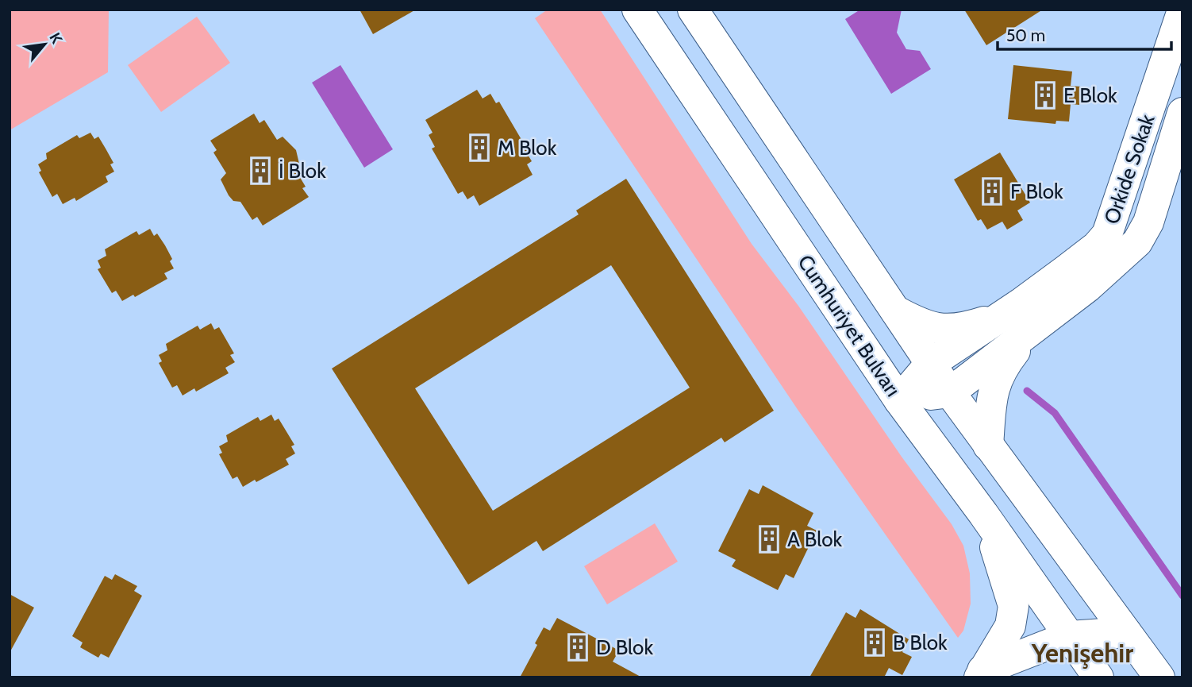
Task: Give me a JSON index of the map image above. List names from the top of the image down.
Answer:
{
  "streets": {
    "street": ["Orkide Sokak", "Cumhuriyet Bulvarı"]
  },
  "districts": ["Yenişehir"],
  "places": {
    "building": [
      "E Blok",
      "M Blok",
      "İ Blok",
      "F Blok",
      "A Blok",
      "B Blok",
      "D Blok"
    ]
  },
  "scale_bar": "50 m",
  "north": "top right"
}
